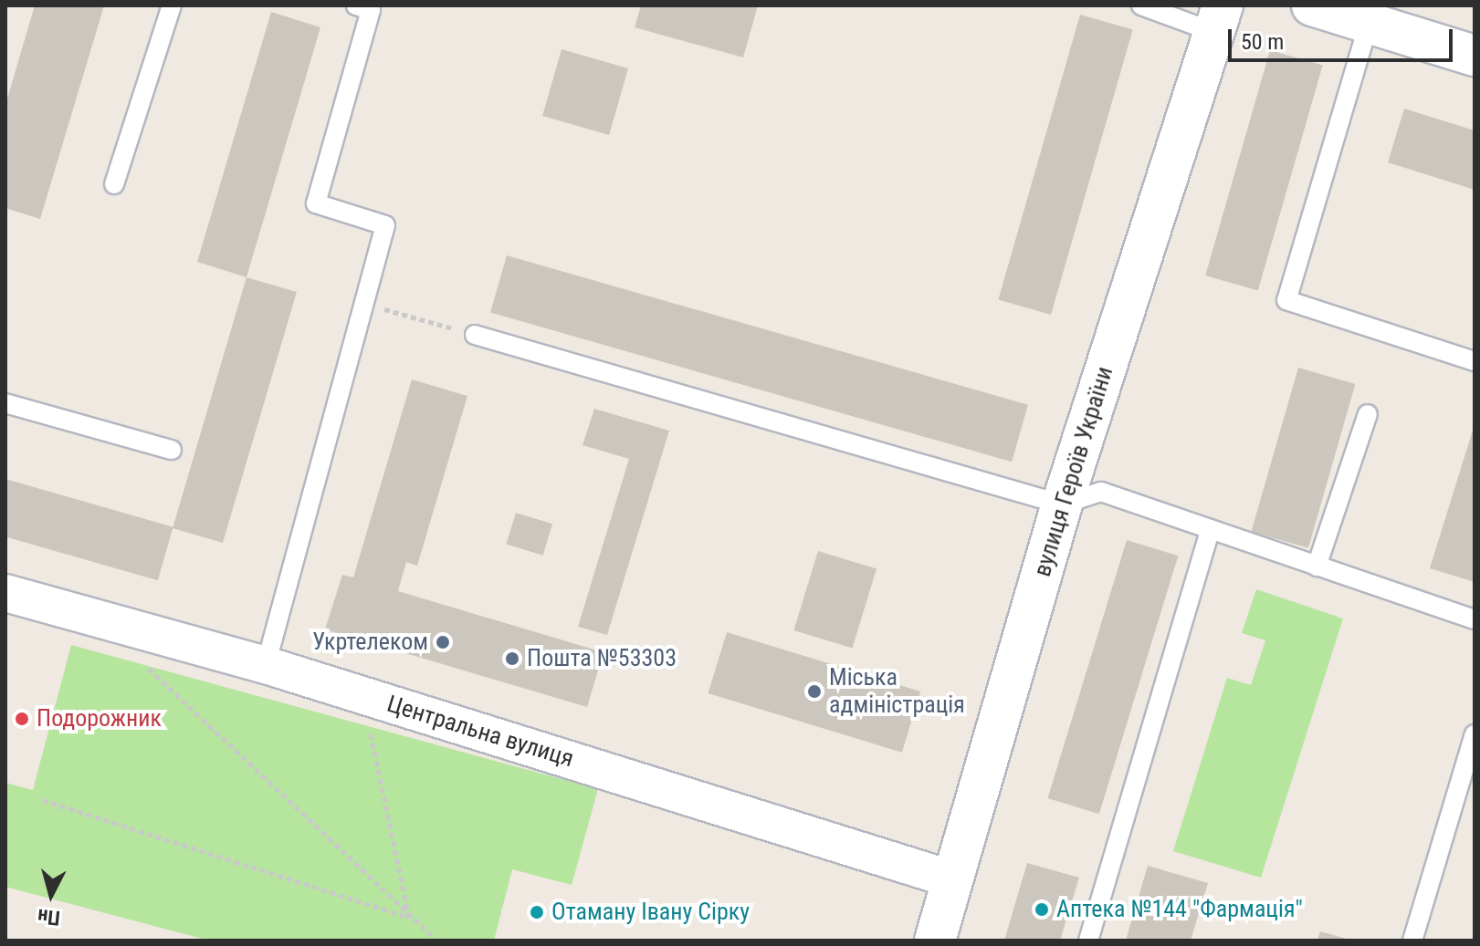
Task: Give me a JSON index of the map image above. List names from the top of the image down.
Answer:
{
  "streets": {
    "street": ["вулиця Героїв України", "Центральна вулиця"]
  },
  "crossings": [
    ["вулиця Героїв України", "Центральна вулиця"]
  ],
  "places": [
    "Укртелеком",
    "Пошта №53303",
    "Мiська адмiнicтрацiя",
    "Подорожник",
    "Аптека №144 \"Фармація\"",
    "Отаману Iвану Сiрку"
  ],
  "scale_bar": "50 m",
  "north": "bottom"
}
